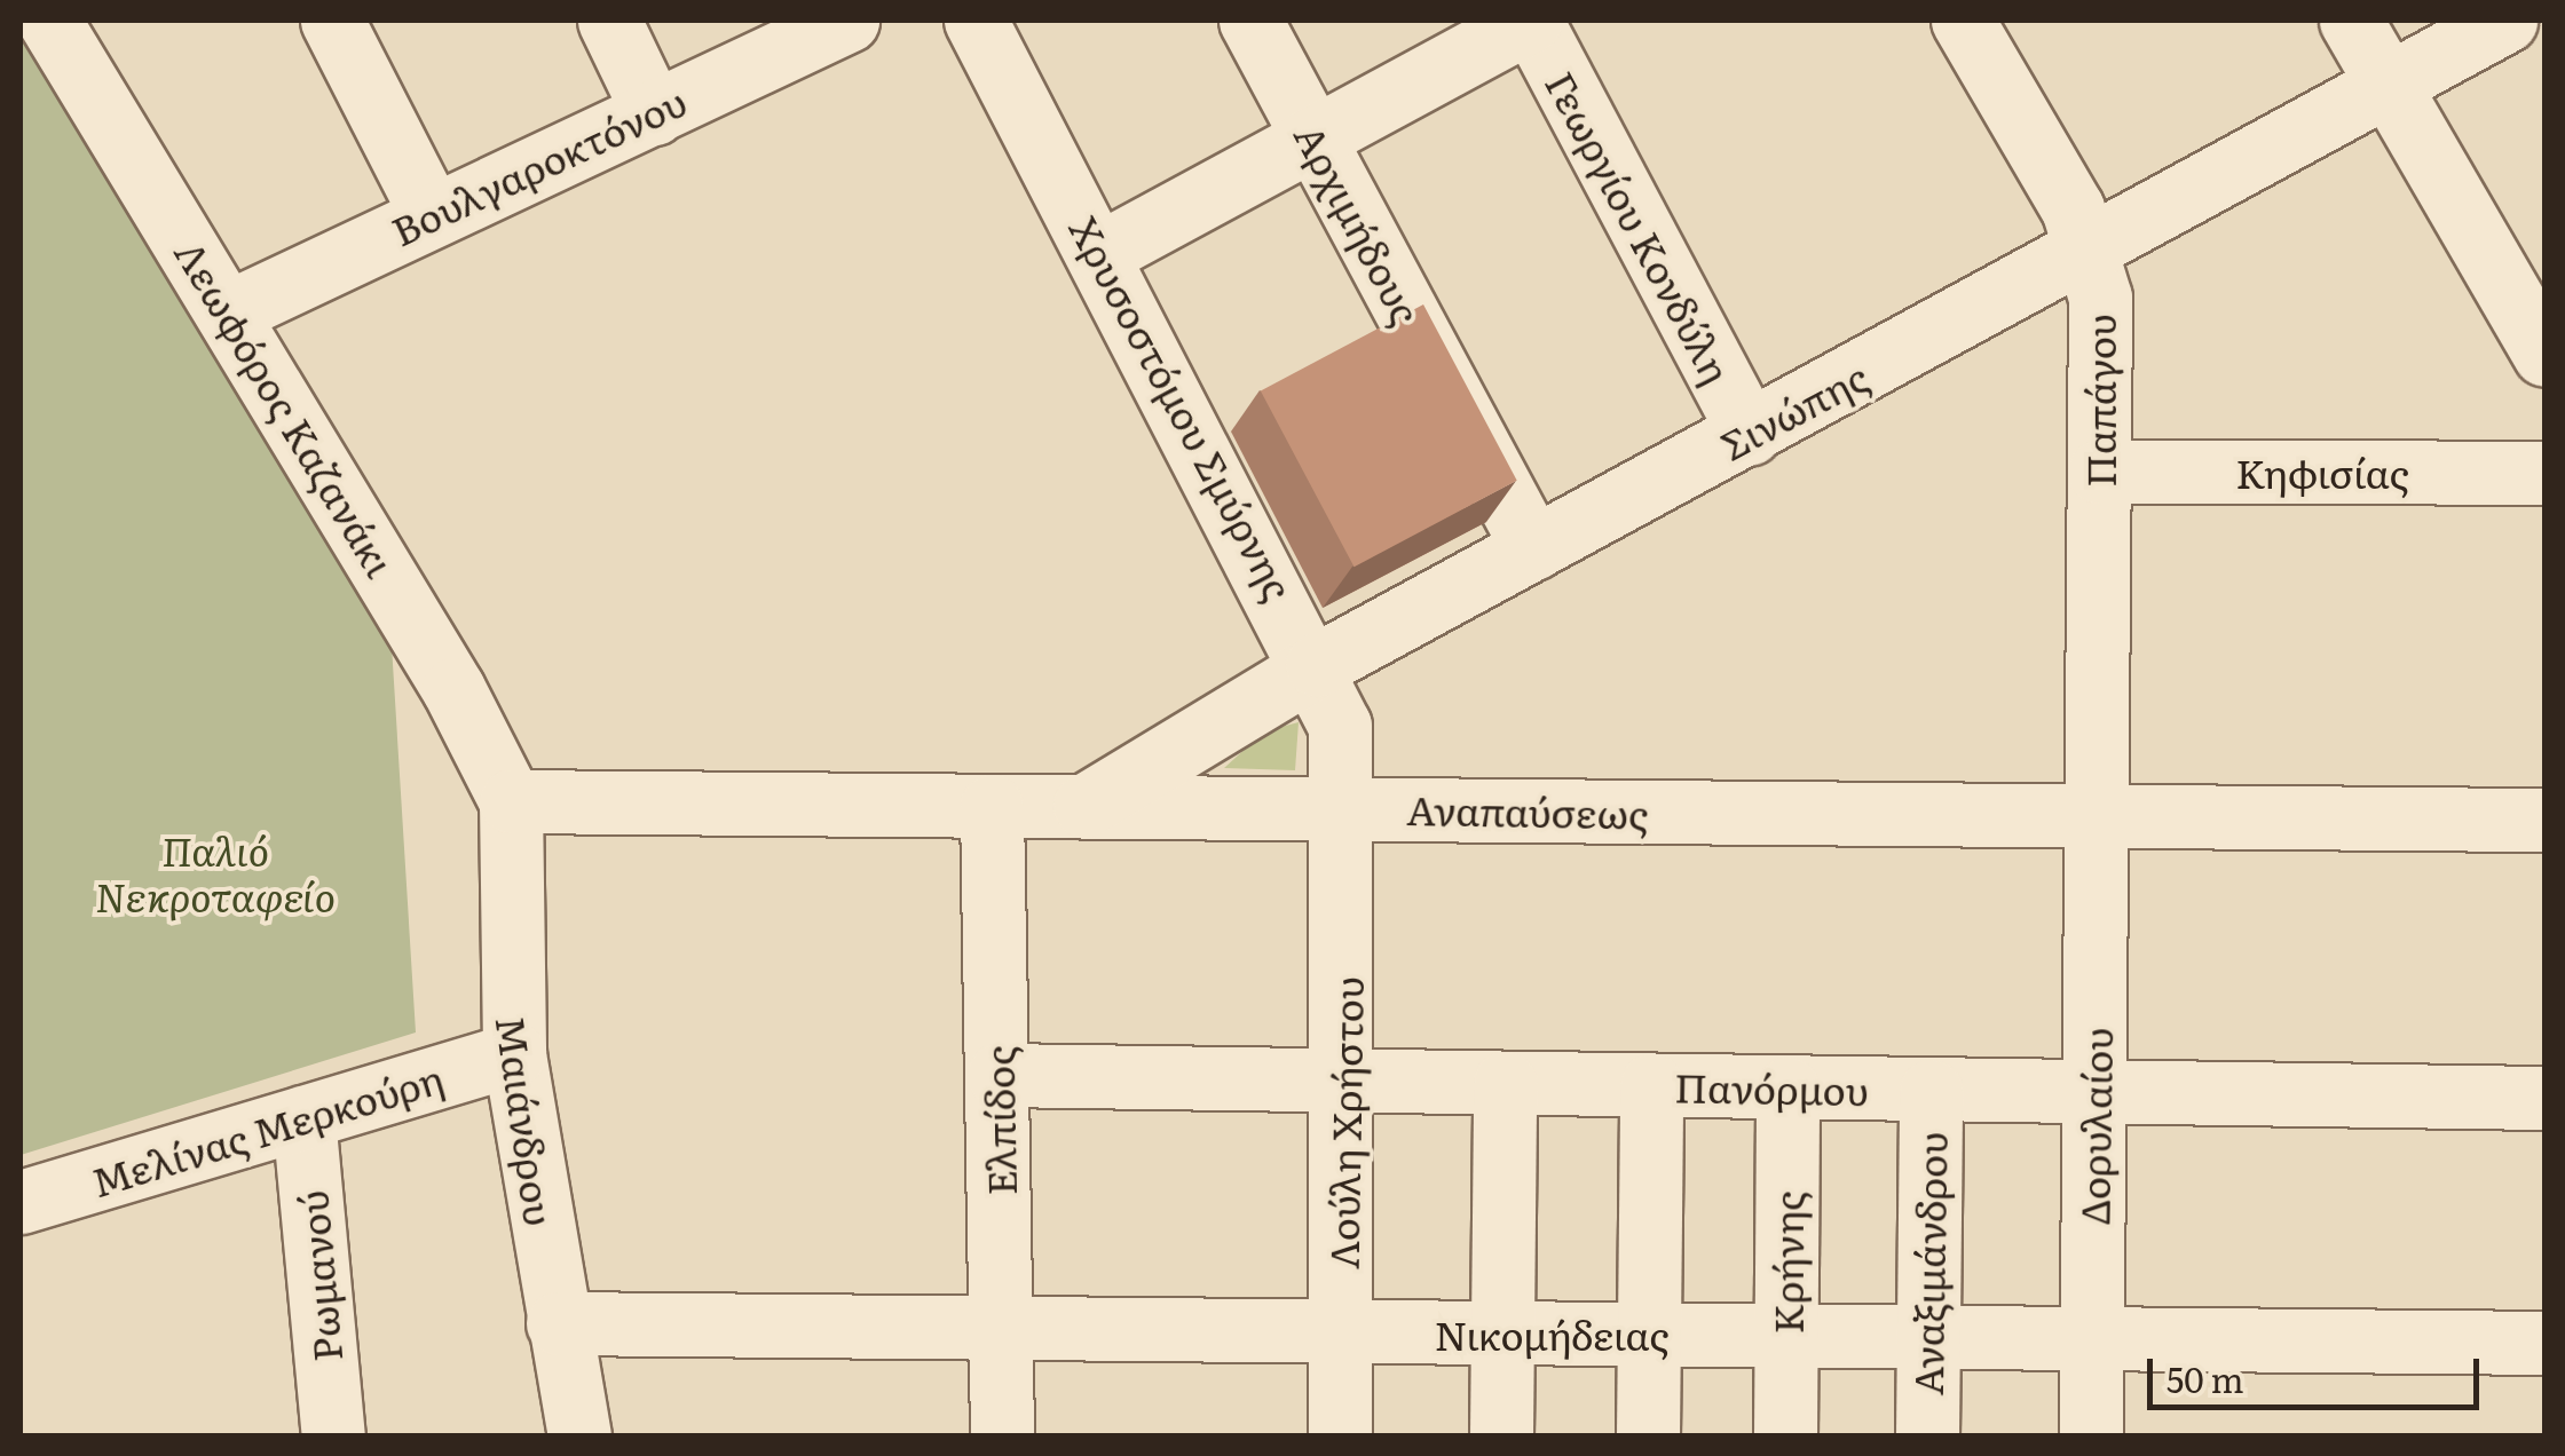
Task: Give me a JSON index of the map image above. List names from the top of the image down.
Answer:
{
  "streets": {
    "street": [
      "Βουλγαροκτόνου",
      "Αρχιμήδους",
      "Γεωργίου Κονδύλη",
      "Παπάγου",
      "Λεωφόρος Καζανάκι",
      "Χρυσοστόμου Σμύρνης",
      "Σινώπης",
      "Κηφισίας",
      "Αναπαύσεως",
      "Πανόρμου",
      "Μαιάνδρου",
      "Ελπίδος",
      "Λούλη Χρήστου",
      "Δορυλαίου",
      "Μελίνας Μερκούρη",
      "Κρήνης",
      "Αναξιμάνδρου",
      "Ρωμανού",
      "Νικομήδειας"
    ]
  },
  "crossings": [
    ["Βουλγαροκτόνου", "Λεωφόρος Καζανάκι"],
    ["Αρχιμήδους", "Σινώπης"],
    ["Γεωργίου Κονδύλη", "Σινώπης"],
    ["Παπάγου", "Σινώπης"],
    ["Παπάγου", "Κηφισίας"],
    ["Παπάγου", "Αναπαύσεως"],
    ["Παπάγου", "Δορυλαίου"],
    ["Λεωφόρος Καζανάκι", "Αναπαύσεως"],
    ["Λεωφόρος Καζανάκι", "Μαιάνδρου"],
    ["Χρυσοστόμου Σμύρνης", "Σινώπης"],
    ["Χρυσοστόμου Σμύρνης", "Αναπαύσεως"],
    ["Χρυσοστόμου Σμύρνης", "Λούλη Χρήστου"],
    ["Σινώπης", "Αναπαύσεως"],
    ["Αναπαύσεως", "Μαιάνδρου"],
    ["Αναπαύσεως", "Ελπίδος"],
    ["Αναπαύσεως", "Λούλη Χρήστου"],
    ["Αναπαύσεως", "Δορυλαίου"],
    ["Πανόρμου", "Ελπίδος"],
    ["Πανόρμου", "Λούλη Χρήστου"],
    ["Πανόρμου", "Δορυλαίου"],
    ["Πανόρμου", "Κρήνης"],
    ["Πανόρμου", "Αναξιμάνδρου"],
    ["Μαιάνδρου", "Μελίνας Μερκούρη"],
    ["Μαιάνδρου", "Νικομήδειας"],
    ["Ελπίδος", "Νικομήδειας"],
    ["Λούλη Χρήστου", "Νικομήδειας"],
    ["Δορυλαίου", "Νικομήδειας"],
    ["Μελίνας Μερκούρη", "Ρωμανού"],
    ["Κρήνης", "Νικομήδειας"],
    ["Αναξιμάνδρου", "Νικομήδειας"]
  ],
  "parks": ["Παλιό Νεκροταφείο"],
  "scale_bar": "50 m"
}
